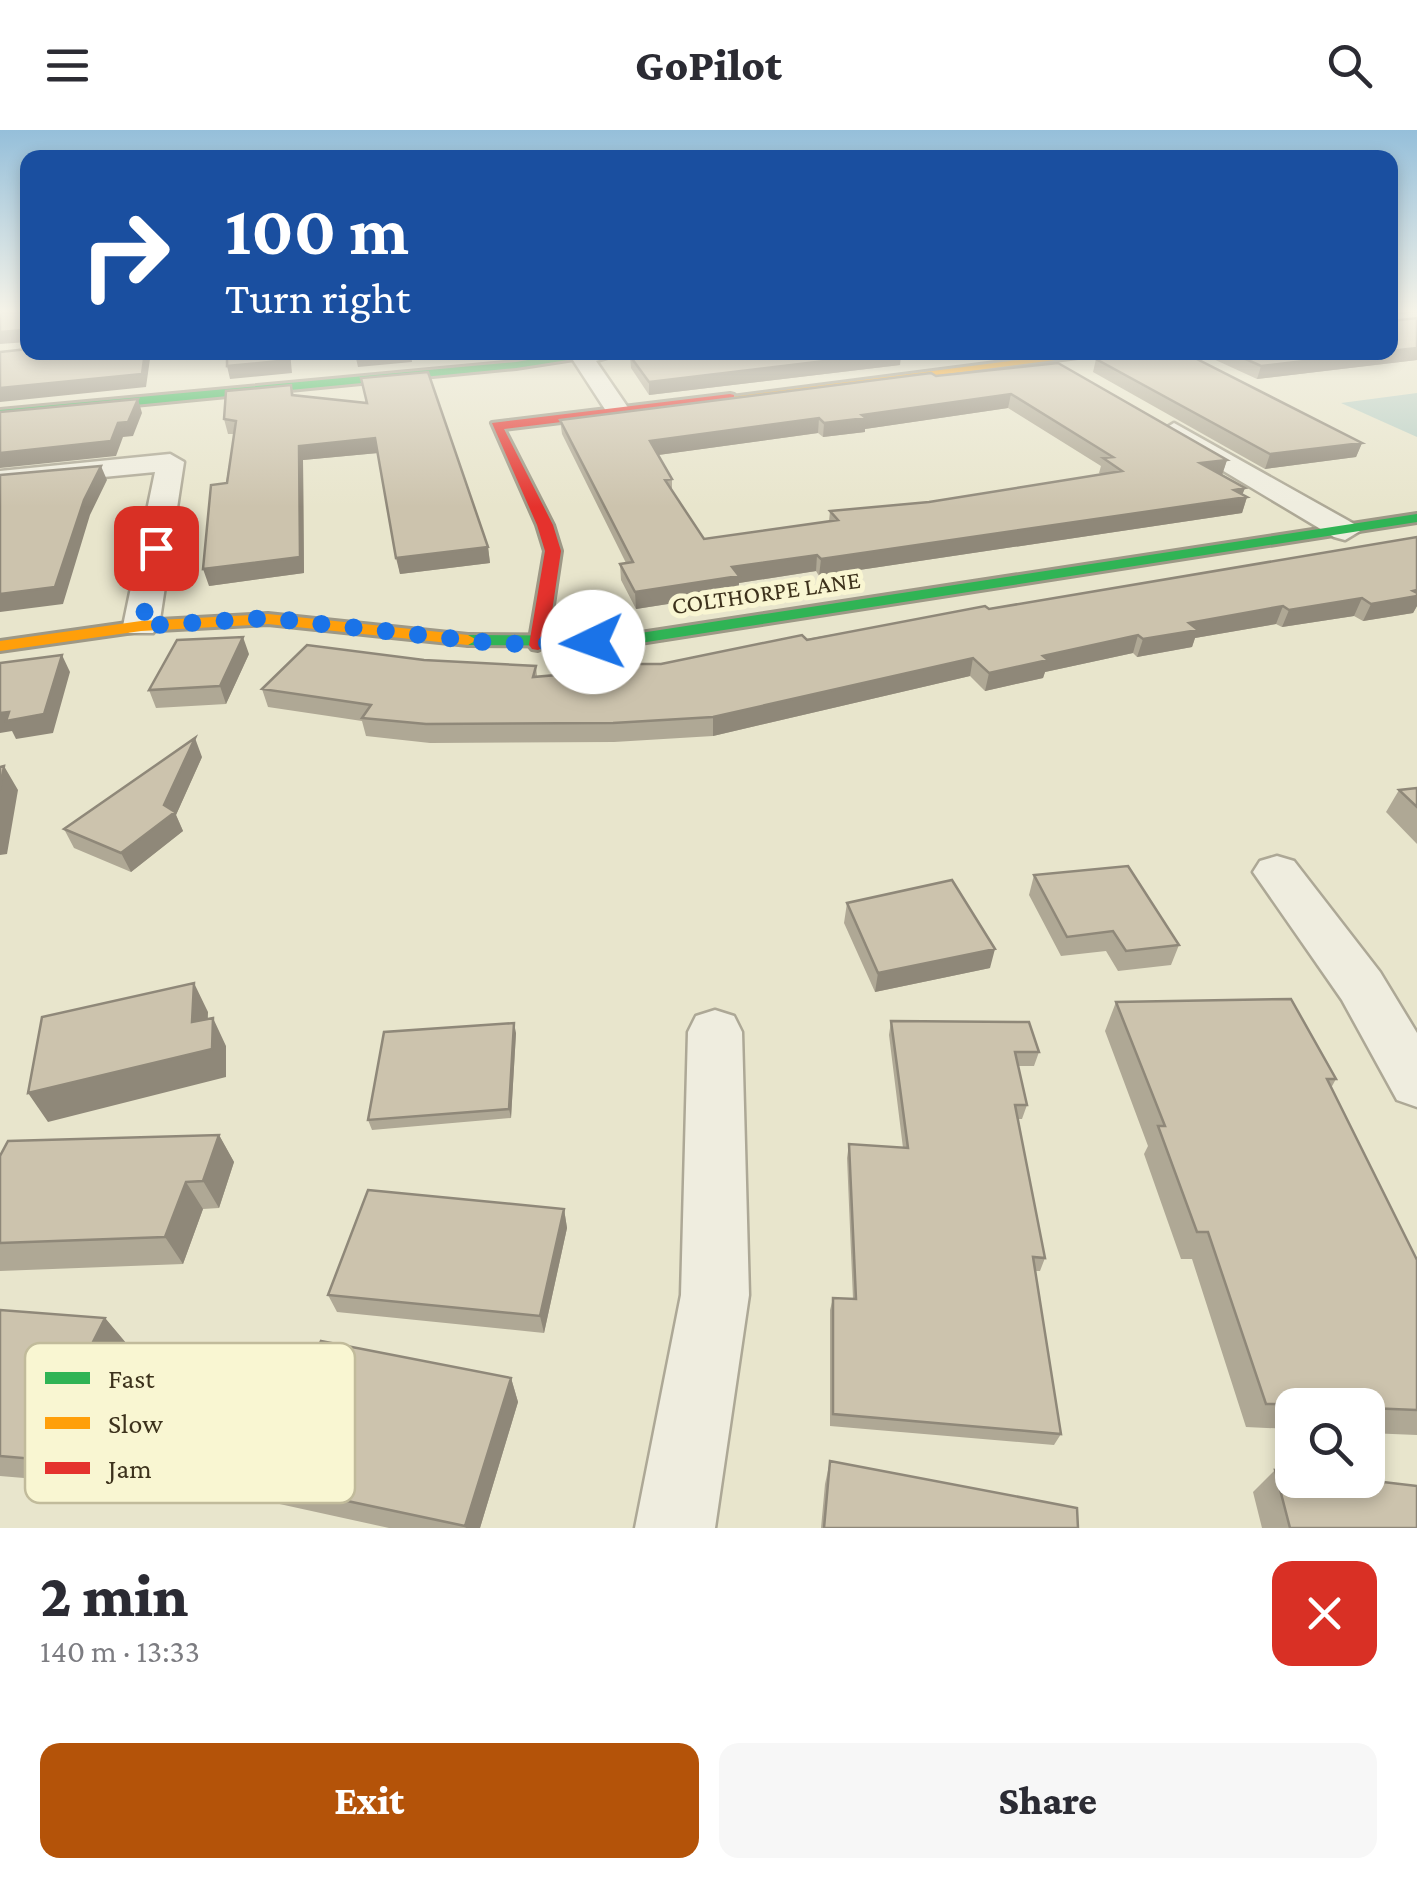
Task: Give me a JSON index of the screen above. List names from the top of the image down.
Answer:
{
  "streets": {
    "street": ["COLTHORPE LANE"]
  },
  "legend": ["Fast", "Slow", "Jam"],
  "page": {
    "header": "GoPilot",
    "turn": ["100 m", "Turn right"],
    "heading": ["2 min", "140 m · 13:33"],
    "buttons": ["Exit", "Share"]
  }
}
